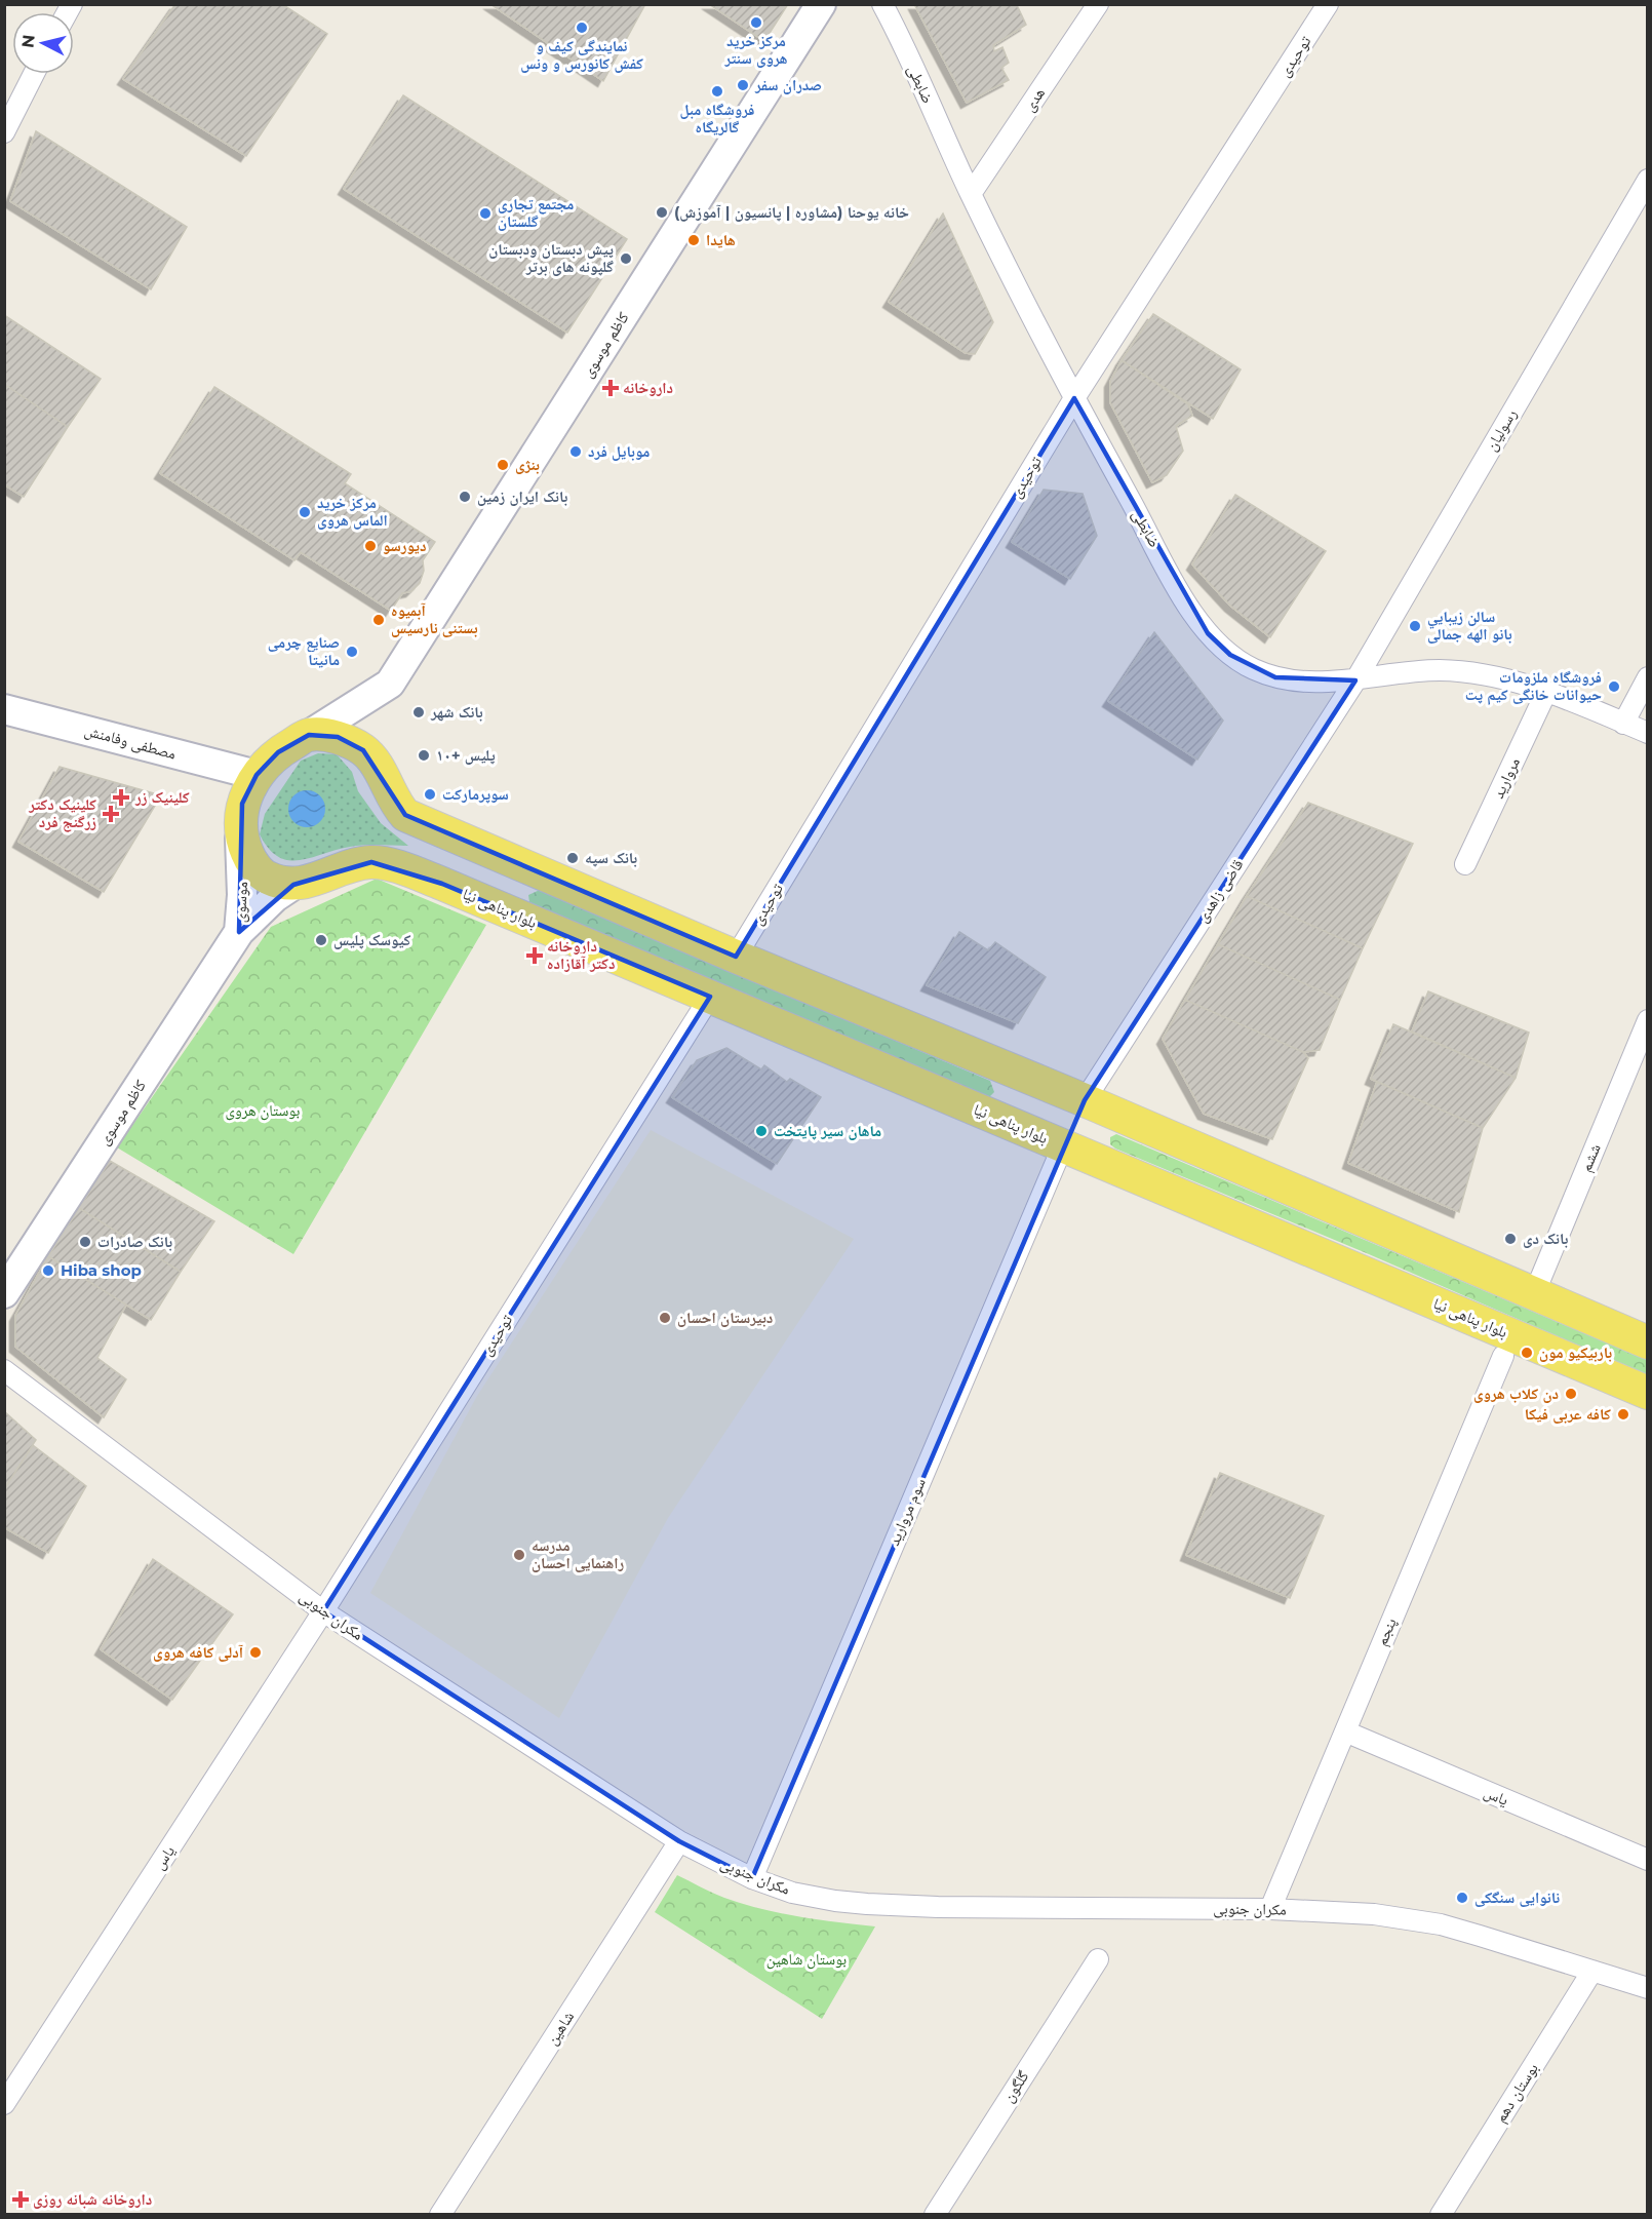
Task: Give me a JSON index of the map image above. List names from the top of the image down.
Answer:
{
  "streets": {
    "main road": [
      "کاظم موسوی",
      "مصطفی وفامنش",
      "موسوی",
      "بلوار پناهی نیا"
    ],
    "street": [
      "توحیدی",
      "ضابطی",
      "هدی",
      "رسولیان",
      "مروارید",
      "قاضی زاهدی",
      "ششم",
      "سوم مروارید",
      "مکران جنوبی",
      "پنجم",
      "یاس",
      "شاهین",
      "گلگون",
      "بوستان دهم"
    ]
  },
  "crossings": [
    ["توحیدی", "ضابطی"],
    ["توحیدی", "بلوار پناهی نیا"],
    ["توحیدی", "مکران جنوبی"],
    ["توحیدی", "یاس"],
    ["ضابطی", "هدی"],
    ["ضابطی", "رسولیان"],
    ["ضابطی", "مروارید"],
    ["ضابطی", "قاضی زاهدی"],
    ["کاظم موسوی", "موسوی"],
    ["رسولیان", "قاضی زاهدی"],
    ["موسوی", "بلوار پناهی نیا"],
    ["بلوار پناهی نیا", "سوم مروارید"],
    ["سوم مروارید", "مکران جنوبی"],
    ["مکران جنوبی", "پنجم"],
    ["مکران جنوبی", "یاس"],
    ["مکران جنوبی", "شاهین"],
    ["مکران جنوبی", "بوستان دهم"],
    ["پنجم", "یاس"]
  ],
  "parks": ["بوستان هروی", "بوستان شاهین"],
  "places": {
    "other": [
      "مرکز خرید هروی سنتر",
      "نمایندگی کیف و کفش کانورس و ونس",
      "صدران سفر",
      "فروشگاه مبل گالریگاه",
      "خانه یوحنا (مشاوره | پانسیون | آموزش)",
      "مجتمع تجاری گلستان",
      "هایدا",
      "پیش دبستان ودبستان گلپونه های برتر",
      "موبایل فرد",
      "بنژی",
      "بانک ایران زمین",
      "مرکز خرید الماس هروی",
      "دیورسو",
      "آبمیوه بستنی نارسیس",
      "سالن زيبايي بانو الهه جمالی",
      "صنایع چرمی مانیتا",
      "فروشگاه ملزومات حیوانات خانگی کیم پت",
      "بانک شهر",
      "پلیس +۱۰",
      "سوپرمارکت",
      "بانک سپه",
      "کیوسک پلیس",
      "ماهان سیر پایتخت",
      "بانک دی",
      "بانک صادرات",
      "Hiba shop",
      "دبیرستان احسان",
      "باربیکیو مون",
      "دن کلاب هروی",
      "کافه عربی فیکا",
      "مدرسه راهنمایی احسان",
      "آدلی کافه هروی",
      "نانوایی سنگکی"
    ],
    "health": [
      "داروخانه",
      "کلینیک زر",
      "کلینیک دکتر زرگنج فرد",
      "داروخانه دکتر آقازاده",
      "داروخانه شبانه روزی"
    ]
  },
  "north": "left"
}
